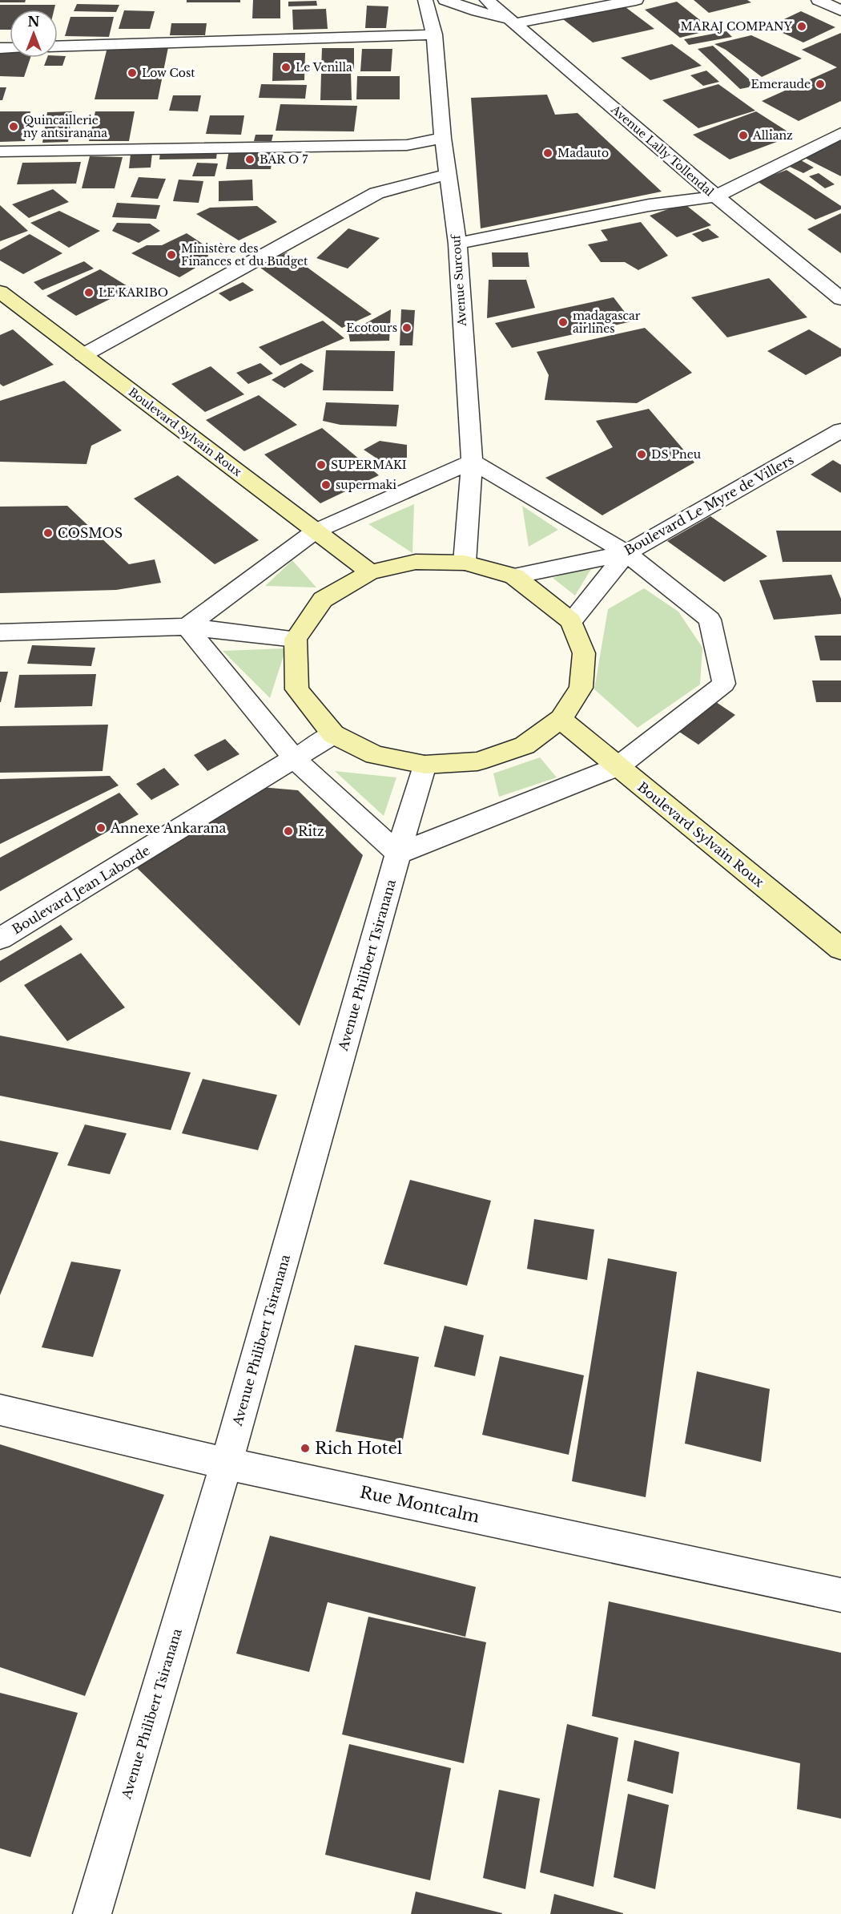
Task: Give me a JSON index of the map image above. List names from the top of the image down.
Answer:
{
  "streets": {
    "main road": ["Boulevard Sylvain Roux"],
    "street": [
      "Avenue Lally Tollendal",
      "Avenue Surcouf",
      "Boulevard Le Myre de Villers",
      "Boulevard Jean Laborde",
      "Avenue Philibert Tsiranana",
      "Rue Montcalm"
    ]
  },
  "crossings": [
    ["Avenue Philibert Tsiranana", "Rue Montcalm"]
  ],
  "places": [
    "MARAJ COMPANY",
    "Le Venilla",
    "Low Cost",
    "Emeraude",
    "Quincaillerie ny antsiranana",
    "Allianz",
    "Madauto",
    "BAR O 7",
    "Ministère des Finances et du Budget",
    "LE KARIBO",
    "madagascar airlines",
    "Ecotours",
    "DS Pneu",
    "SUPERMAKI",
    "supermaki",
    "COSMOS",
    "Annexe Ankarana",
    "Ritz",
    "Rich Hotel"
  ],
  "north": "top"
}
